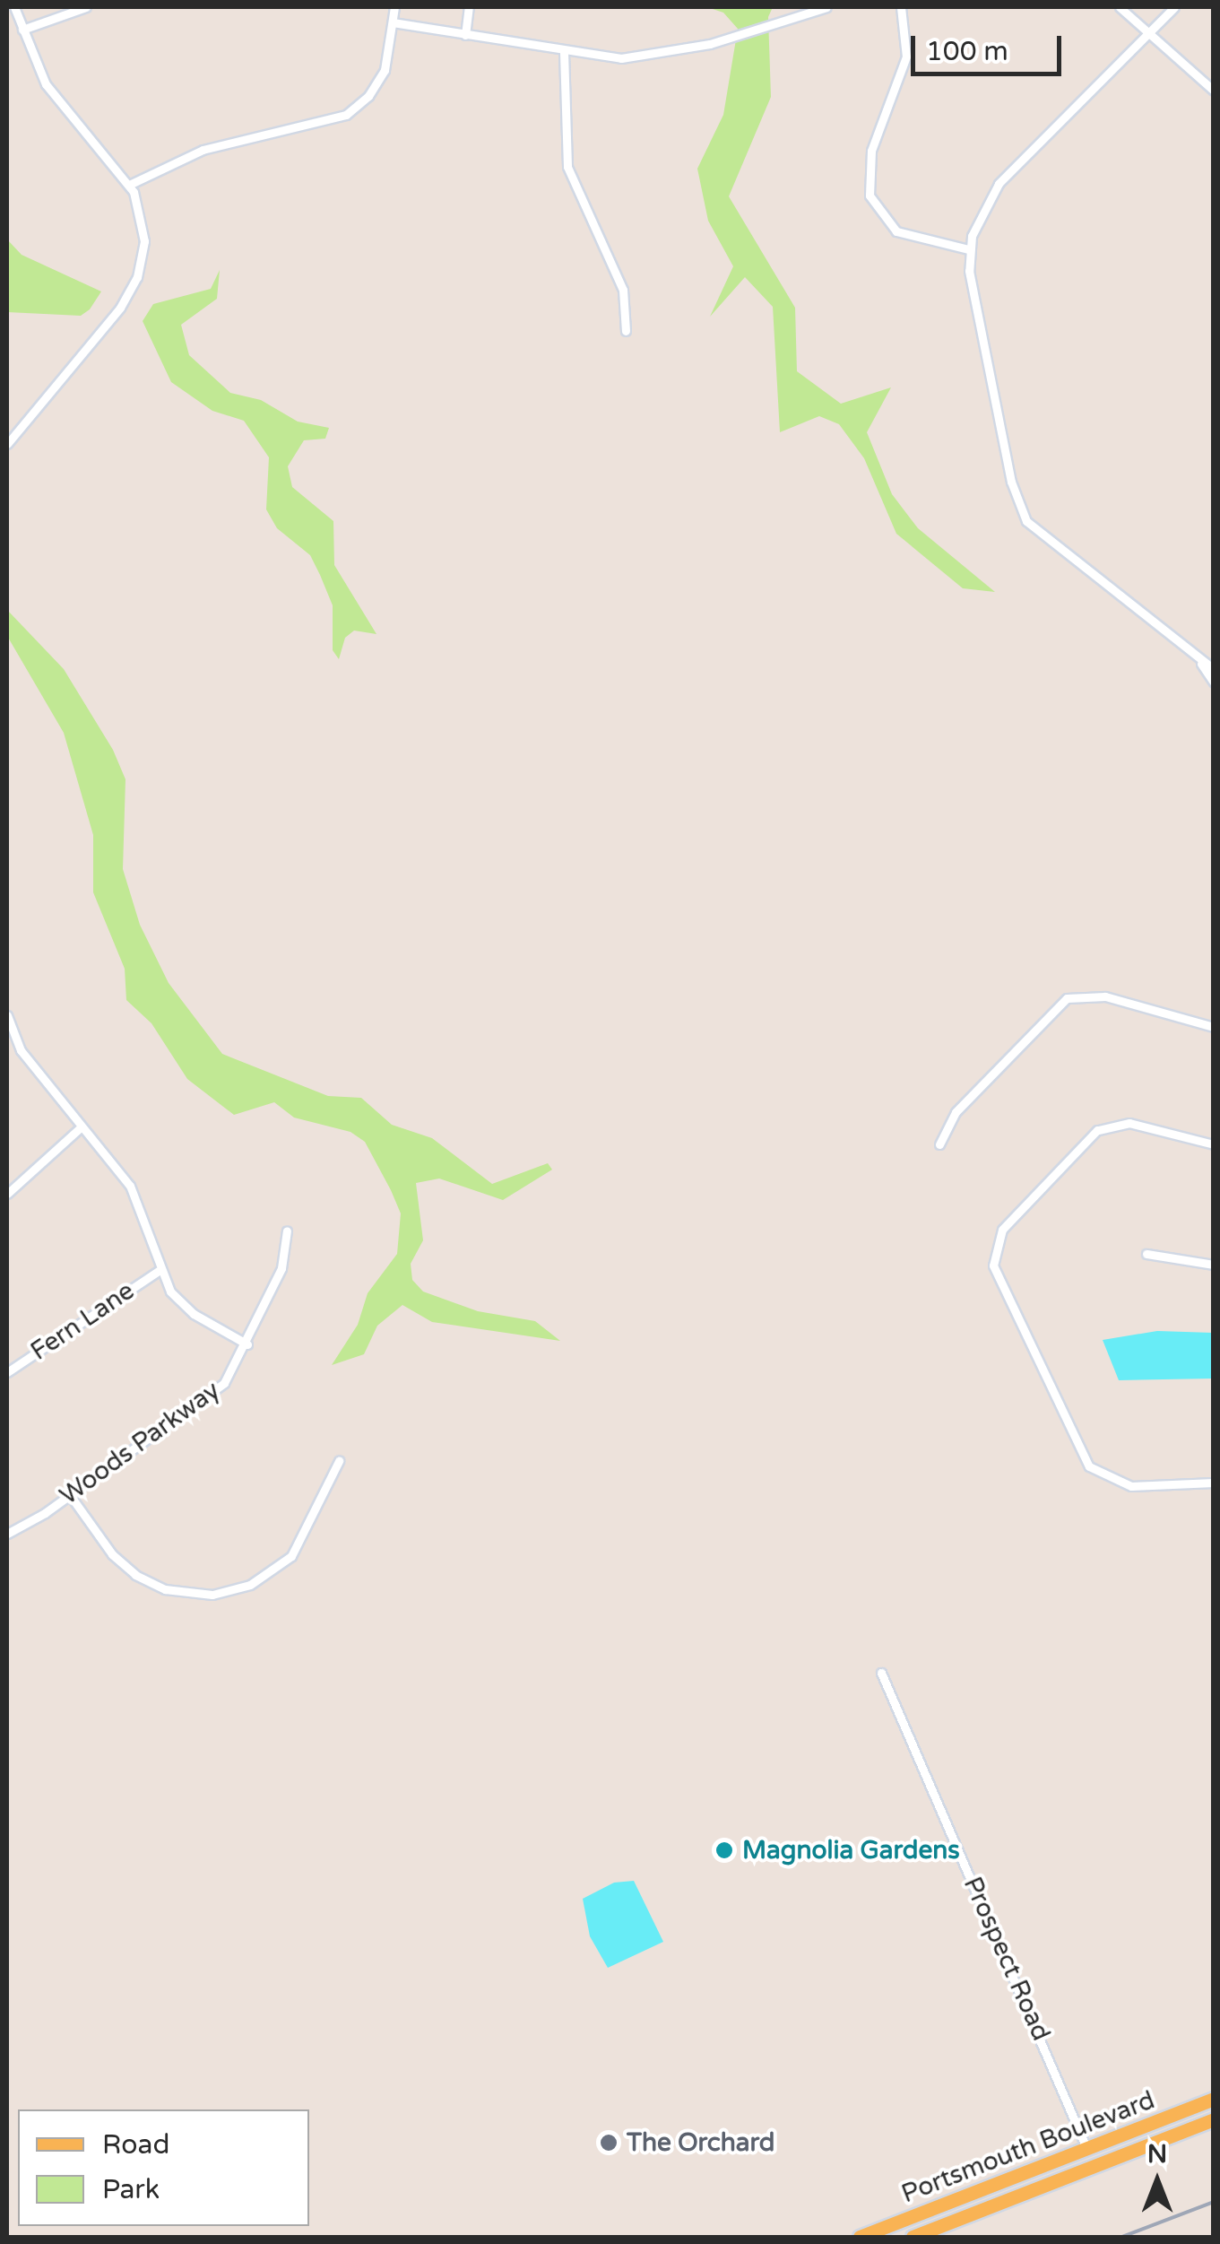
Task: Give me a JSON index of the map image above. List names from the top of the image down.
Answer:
{
  "streets": {
    "main road": ["Portsmouth Boulevard"],
    "street": ["Fern Lane", "Woods Parkway", "Prospect Road"]
  },
  "crossings": [
    ["Prospect Road", "Portsmouth Boulevard"]
  ],
  "places": ["Magnolia Gardens", "The Orchard"],
  "legend": ["Road", "Park"],
  "scale_bar": "100 m",
  "north": "top"
}
